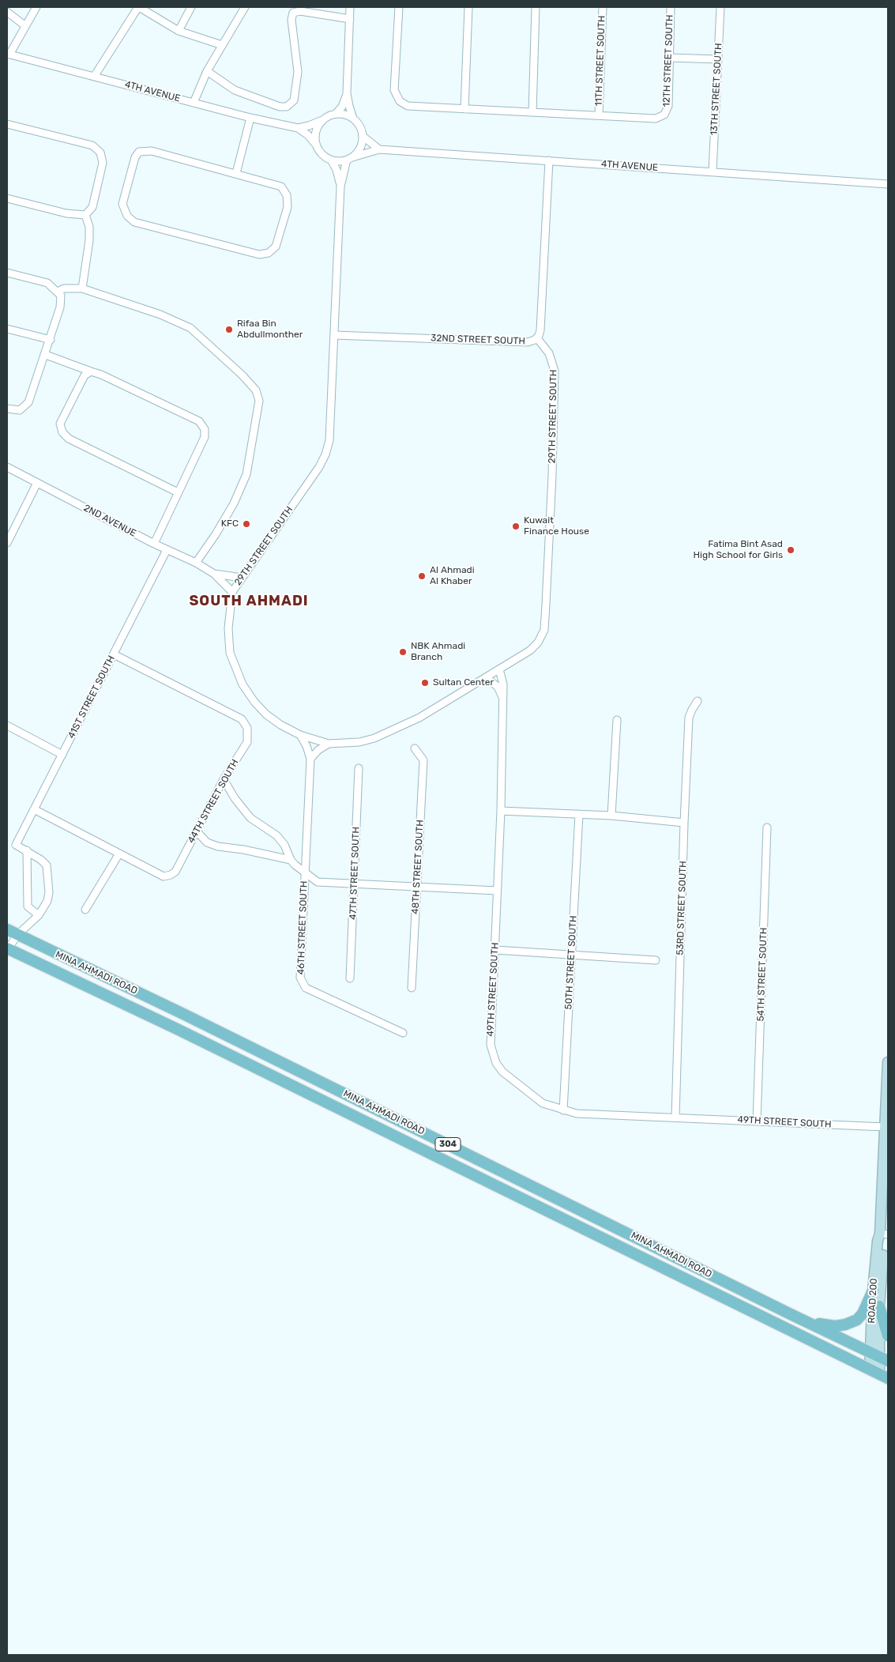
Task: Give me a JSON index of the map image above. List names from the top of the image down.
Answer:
{
  "streets": {
    "main road": ["MINA AHMADI ROAD", "304", "ROAD 200"],
    "street": [
      "11TH STREET SOUTH",
      "12TH STREET SOUTH",
      "13TH STREET SOUTH",
      "4TH AVENUE",
      "32ND STREET SOUTH",
      "29TH STREET SOUTH",
      "2ND AVENUE",
      "41ST STREET SOUTH",
      "44TH STREET SOUTH",
      "48TH STREET SOUTH",
      "47TH STREET SOUTH",
      "53RD STREET SOUTH",
      "46TH STREET SOUTH",
      "50TH STREET SOUTH",
      "54TH STREET SOUTH",
      "49TH STREET SOUTH"
    ]
  },
  "crossings": [
    ["11TH STREET SOUTH", "12TH STREET SOUTH"],
    ["13TH STREET SOUTH", "4TH AVENUE"],
    ["4TH AVENUE", "32ND STREET SOUTH"],
    ["4TH AVENUE", "29TH STREET SOUTH"],
    ["32ND STREET SOUTH", "29TH STREET SOUTH"],
    ["29TH STREET SOUTH", "2ND AVENUE"],
    ["29TH STREET SOUTH", "46TH STREET SOUTH"],
    ["29TH STREET SOUTH", "49TH STREET SOUTH"],
    ["2ND AVENUE", "41ST STREET SOUTH"],
    ["41ST STREET SOUTH", "44TH STREET SOUTH"],
    ["53RD STREET SOUTH", "49TH STREET SOUTH"],
    ["50TH STREET SOUTH", "49TH STREET SOUTH"],
    ["MINA AHMADI ROAD", "ROAD 200"],
    ["54TH STREET SOUTH", "49TH STREET SOUTH"],
    ["49TH STREET SOUTH", "ROAD 200"]
  ],
  "districts": ["SOUTH AHMADI"],
  "places": [
    "Rifaa Bin Abdullmonther",
    "KFC",
    "Kuwait Finance House",
    "Fatima Bint Asad High School for Girls",
    "Al Ahmadi Al Khaber",
    "NBK Ahmadi Branch",
    "Sultan Center"
  ]
}
